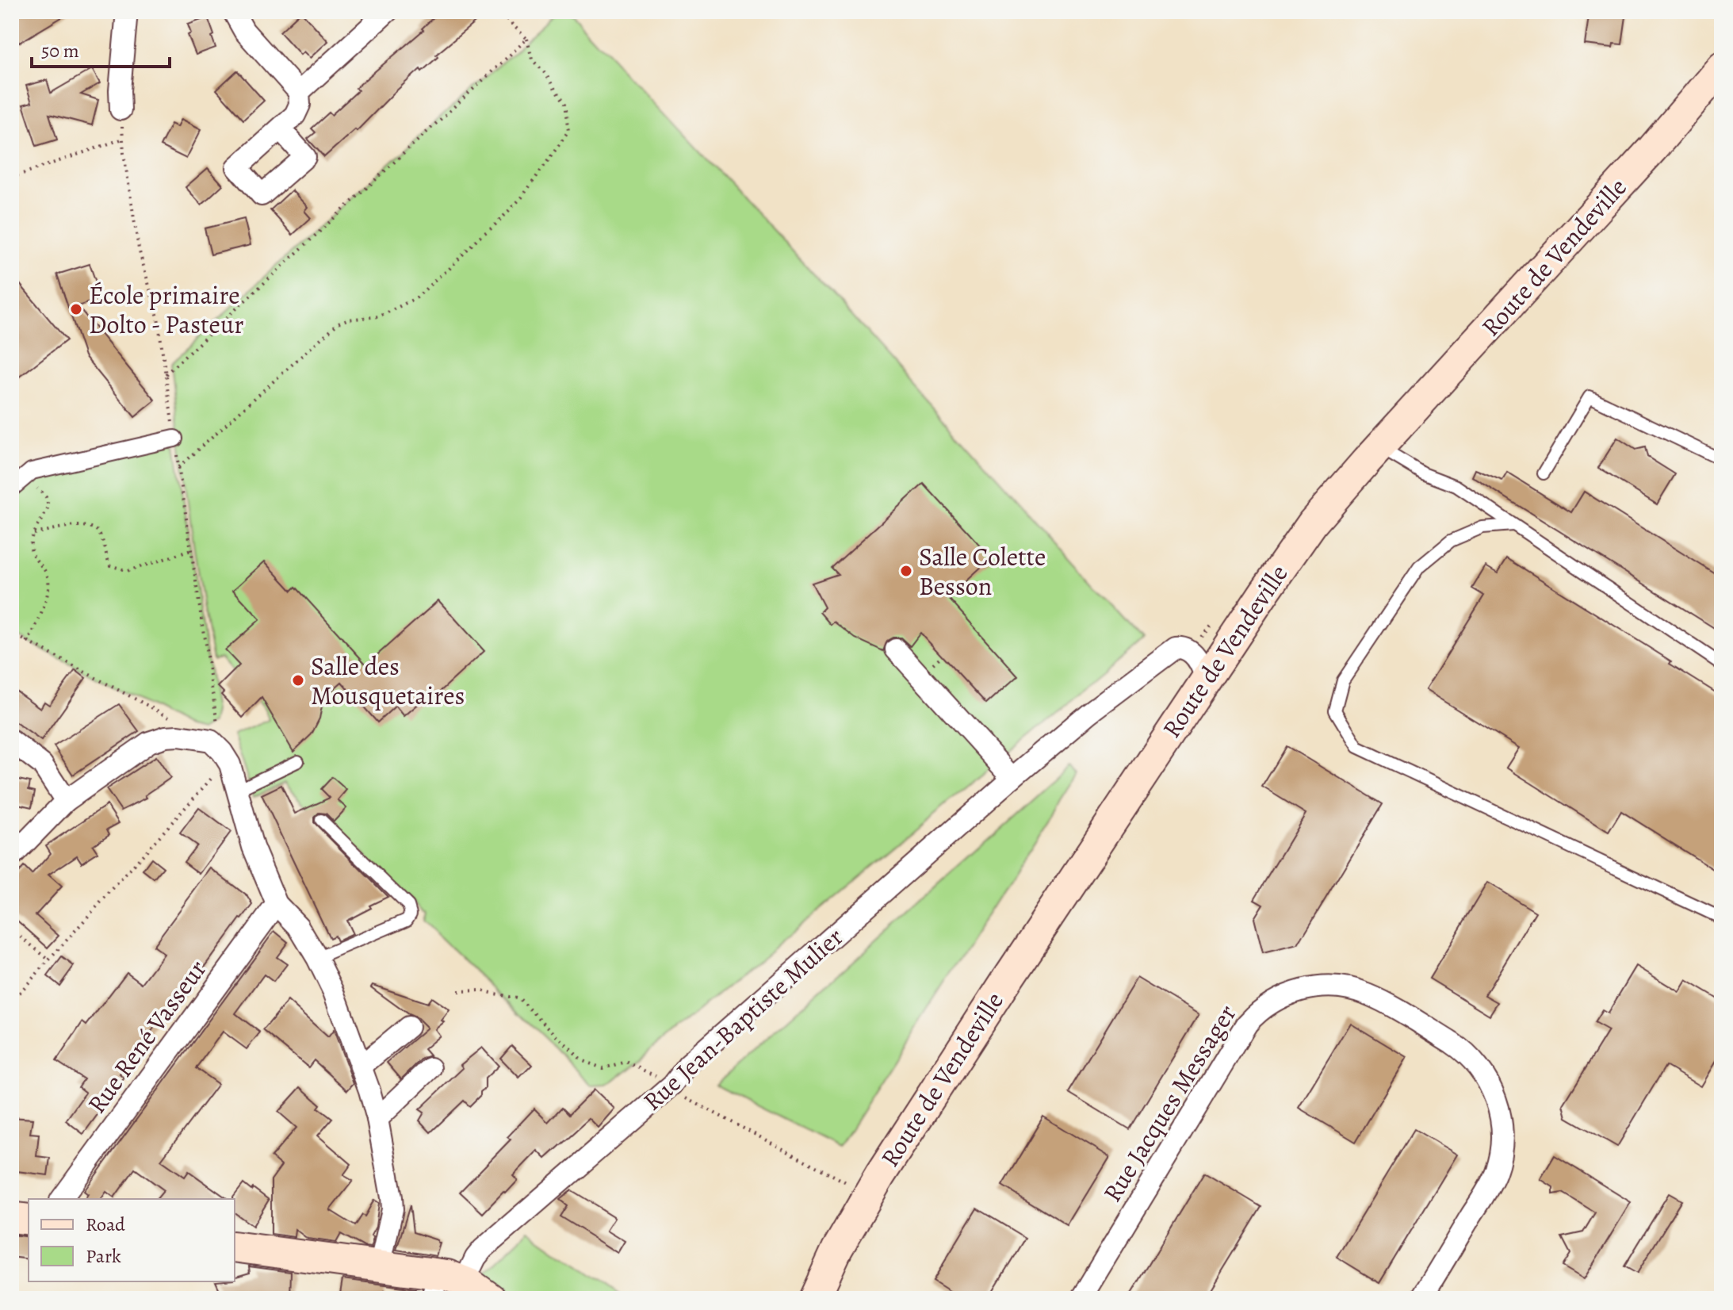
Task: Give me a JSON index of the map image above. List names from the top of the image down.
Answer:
{
  "streets": {
    "main road": ["Route de Vendeville"],
    "street": ["Rue Jean-Baptiste Mulier", "Rue René Vasseur", "Rue Jacques Messager"]
  },
  "crossings": [
    ["Route de Vendeville", "Rue Jean-Baptiste Mulier"]
  ],
  "places": ["École primaire Dolto - Pasteur", "Salle Colette Besson", "Salle des Mousquetaires"],
  "legend": ["Road", "Park"],
  "scale_bar": "50 m"
}
